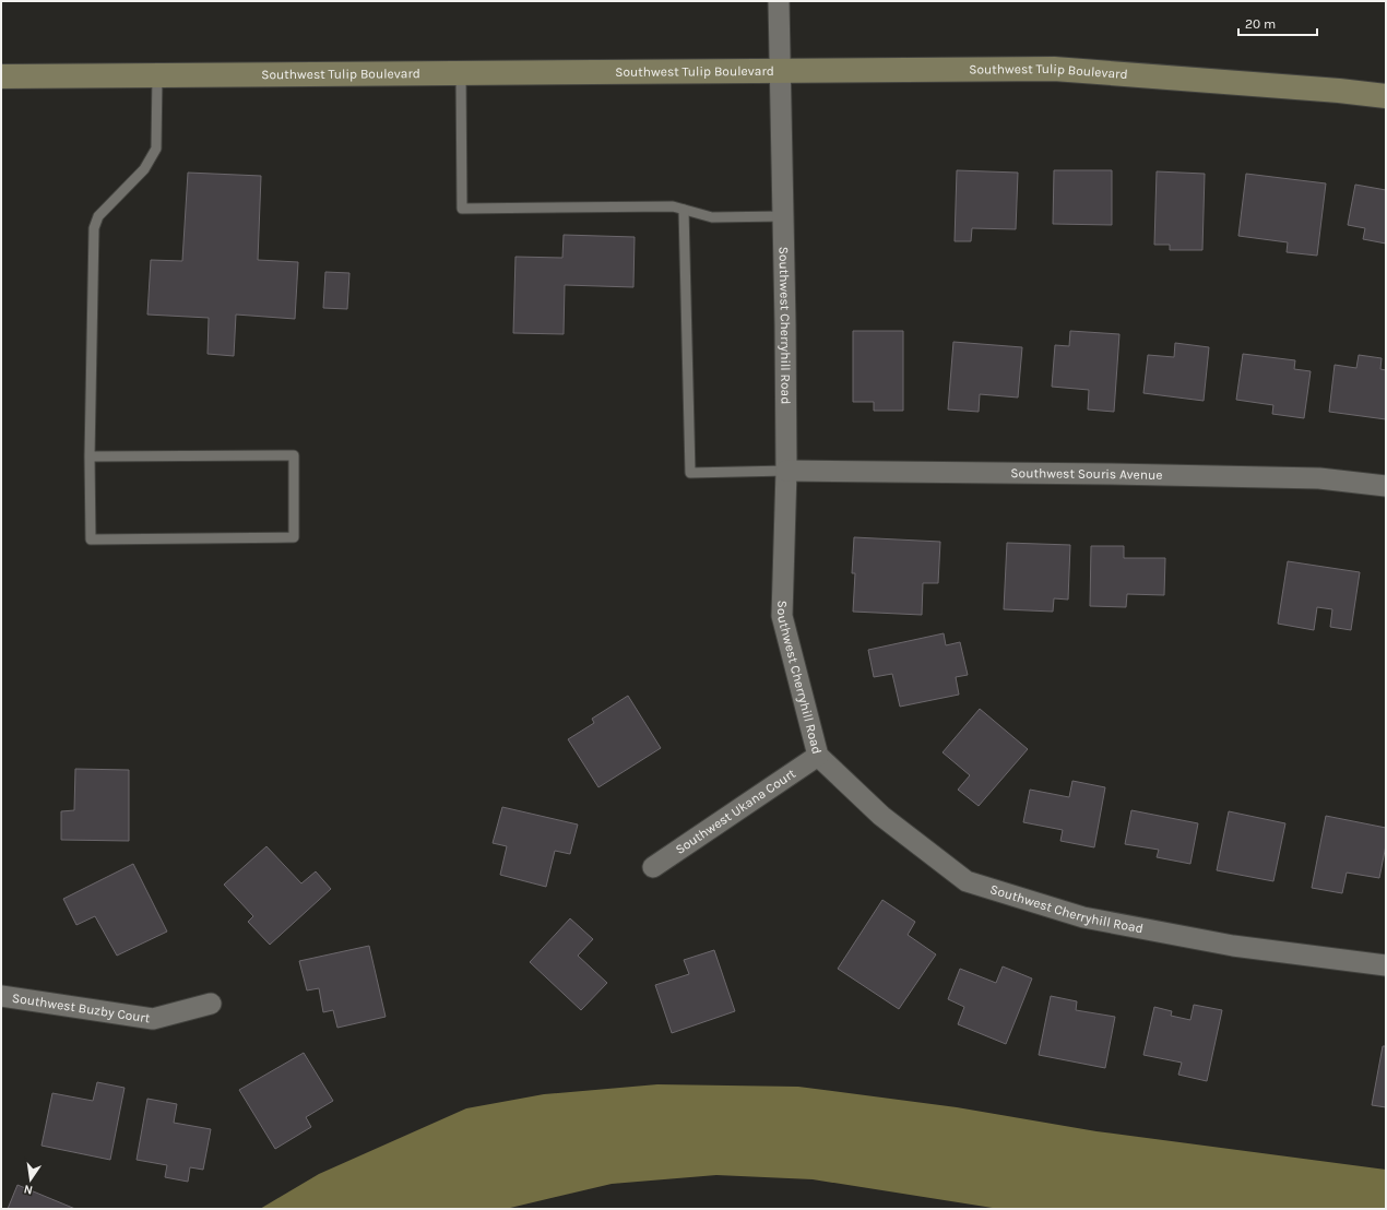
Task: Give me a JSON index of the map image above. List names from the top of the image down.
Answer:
{
  "streets": {
    "street": [
      "Southwest Tulip Boulevard",
      "Southwest Cherryhill Road",
      "Southwest Souris Avenue",
      "Southwest Ukana Court",
      "Southwest Buzby Court"
    ]
  },
  "crossings": [
    ["Southwest Tulip Boulevard", "Southwest Cherryhill Road"],
    ["Southwest Cherryhill Road", "Southwest Souris Avenue"],
    ["Southwest Cherryhill Road", "Southwest Ukana Court"]
  ],
  "scale_bar": "20 m",
  "north": "bottom"
}
